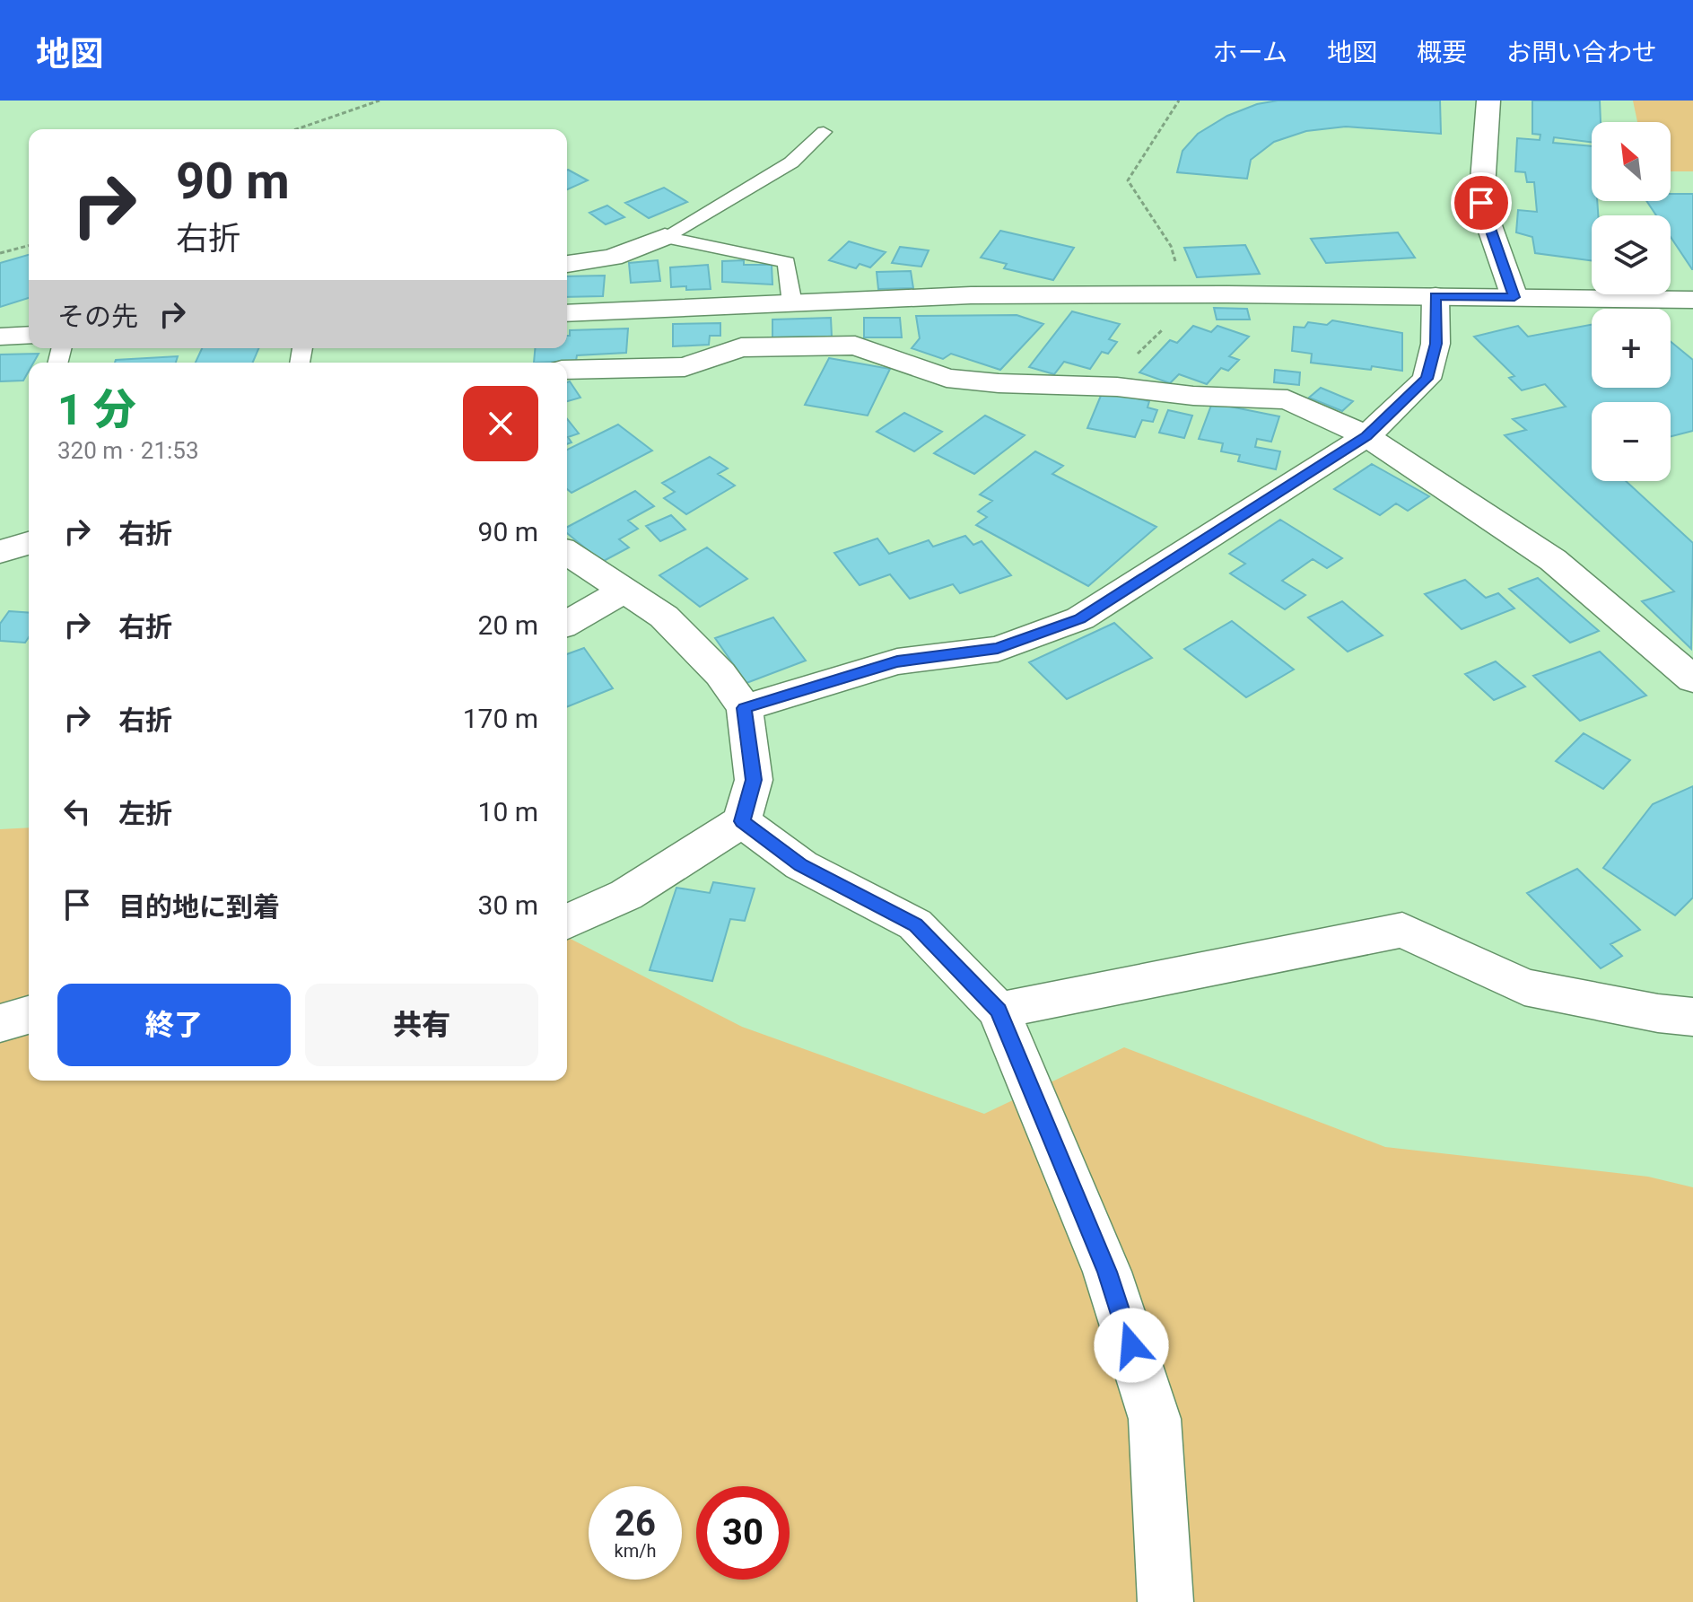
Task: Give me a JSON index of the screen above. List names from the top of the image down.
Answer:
{
  "north": "top left",
  "page": {
    "header": "地図",
    "nav": [
      "ホーム",
      "地図",
      "概要",
      "お問い合わせ"
    ],
    "map_buttons": ["+", "−"],
    "turn": ["90 m", "右折"],
    "then": "その先",
    "heading": ["1 分", "320 m · 21:53"],
    "list": [
      {
        "name": "右折",
        "value": "90 m"
      },
      {
        "name": "右折",
        "value": "20 m"
      },
      {
        "name": "右折",
        "value": "170 m"
      },
      {
        "name": "左折",
        "value": "10 m"
      },
      {
        "name": "目的地に到着",
        "value": "30 m"
      }
    ],
    "buttons": ["終了", "共有"],
    "speed": "26 km/h",
    "limit": "30"
  }
}
